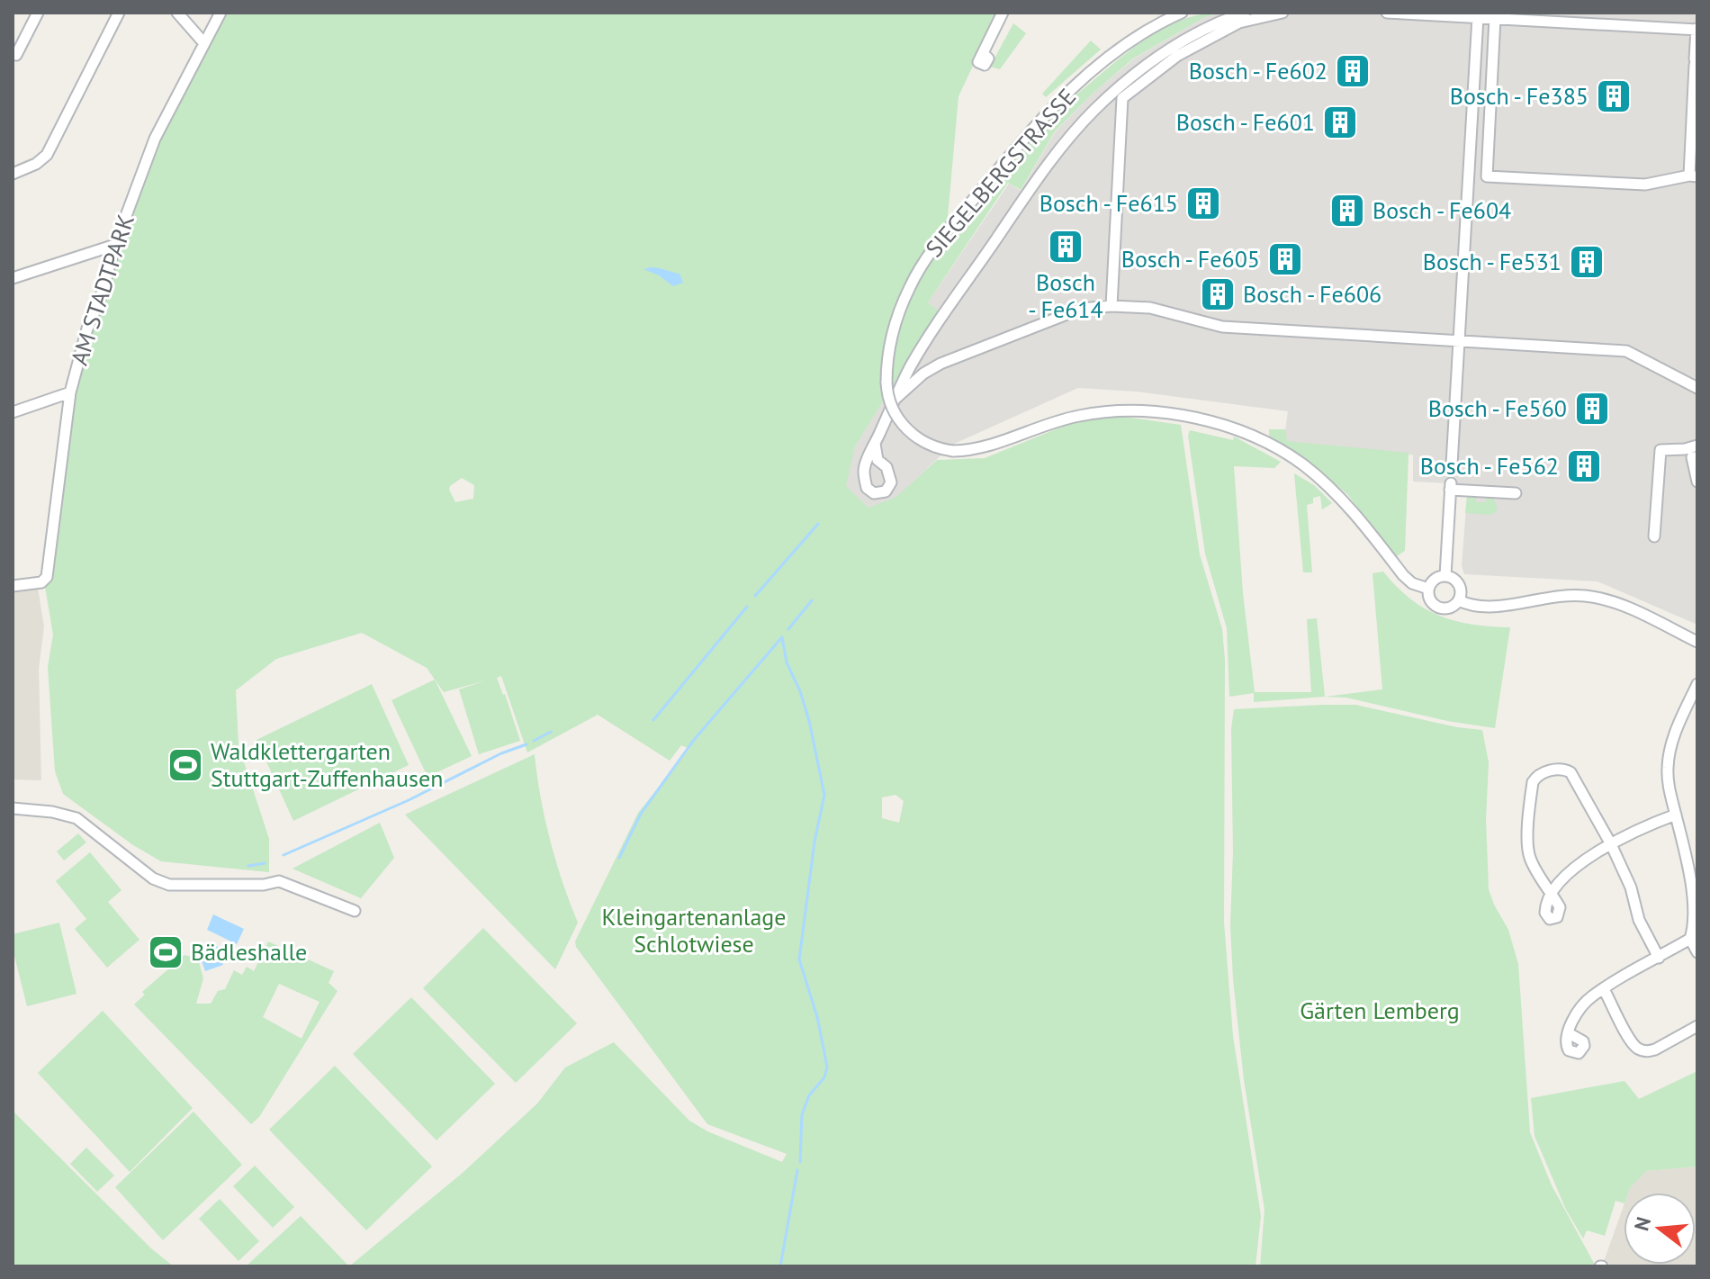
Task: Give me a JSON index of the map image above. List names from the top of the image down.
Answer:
{
  "streets": {
    "street": ["SIEGELBERGSTRASSE", "AM STADTPARK"]
  },
  "parks": ["Kleingartenanlage Schlotwiese", "Gärten Lemberg"],
  "places": {
    "building": [
      "Bosch - Fe602",
      "Bosch - Fe385",
      "Bosch - Fe601",
      "Bosch - Fe615",
      "Bosch - Fe604",
      "Bosch - Fe614",
      "Bosch - Fe605",
      "Bosch - Fe531",
      "Bosch - Fe606",
      "Bosch - Fe560",
      "Bosch - Fe562"
    ],
    "sports": ["Waldklettergarten Stuttgart-Zuffenhausen", "Bädleshalle"]
  },
  "north": "left"
}
